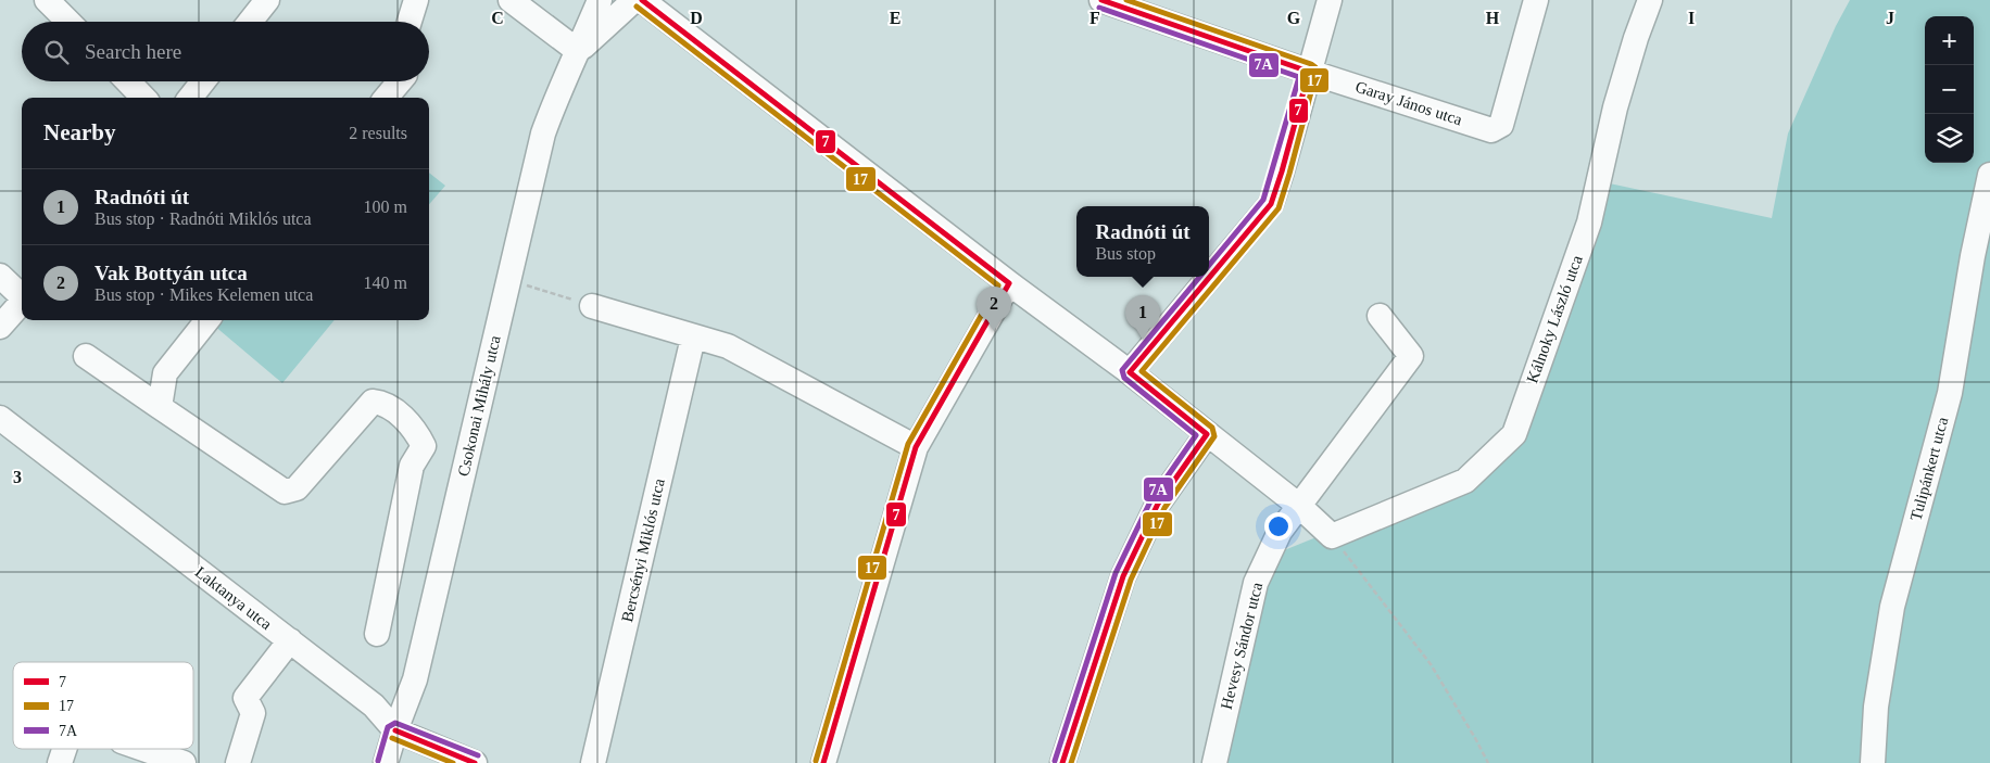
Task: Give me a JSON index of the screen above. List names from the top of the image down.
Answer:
{
  "streets": {
    "street": [
      "Garay János utca",
      "Kálnoky László utca",
      "Csokonai Mihály utca",
      "Tulipánkert utca",
      "Bercsényi Miklós utca",
      "Laktanya utca",
      "Hevesy Sándor utca"
    ]
  },
  "crossings": [
    ["Csokonai Mihály utca", "Laktanya utca"]
  ],
  "lines": ["transit line 7", "transit line 17", "transit line 7A"],
  "legend": ["7", "17", "7A"],
  "page": {
    "map_buttons": ["+", "−"],
    "search": "Search here",
    "heading": ["Nearby", "2 results"],
    "list": [
      {
        "mark": "1",
        "name": "Radnóti út",
        "note": "Bus stop · Radnóti Miklós utca",
        "value": "100 m"
      },
      {
        "mark": "2",
        "name": "Vak Bottyán utca",
        "note": "Bus stop · Mikes Kelemen utca",
        "value": "140 m"
      }
    ],
    "popup": ["Radnóti út", "Bus stop"],
    "pins": ["2", "1"]
  },
  "grid": {
    "columns": [
      "C",
      "D",
      "E",
      "F",
      "G",
      "H",
      "I",
      "J"
    ],
    "rows": ["3"]
  }
}
